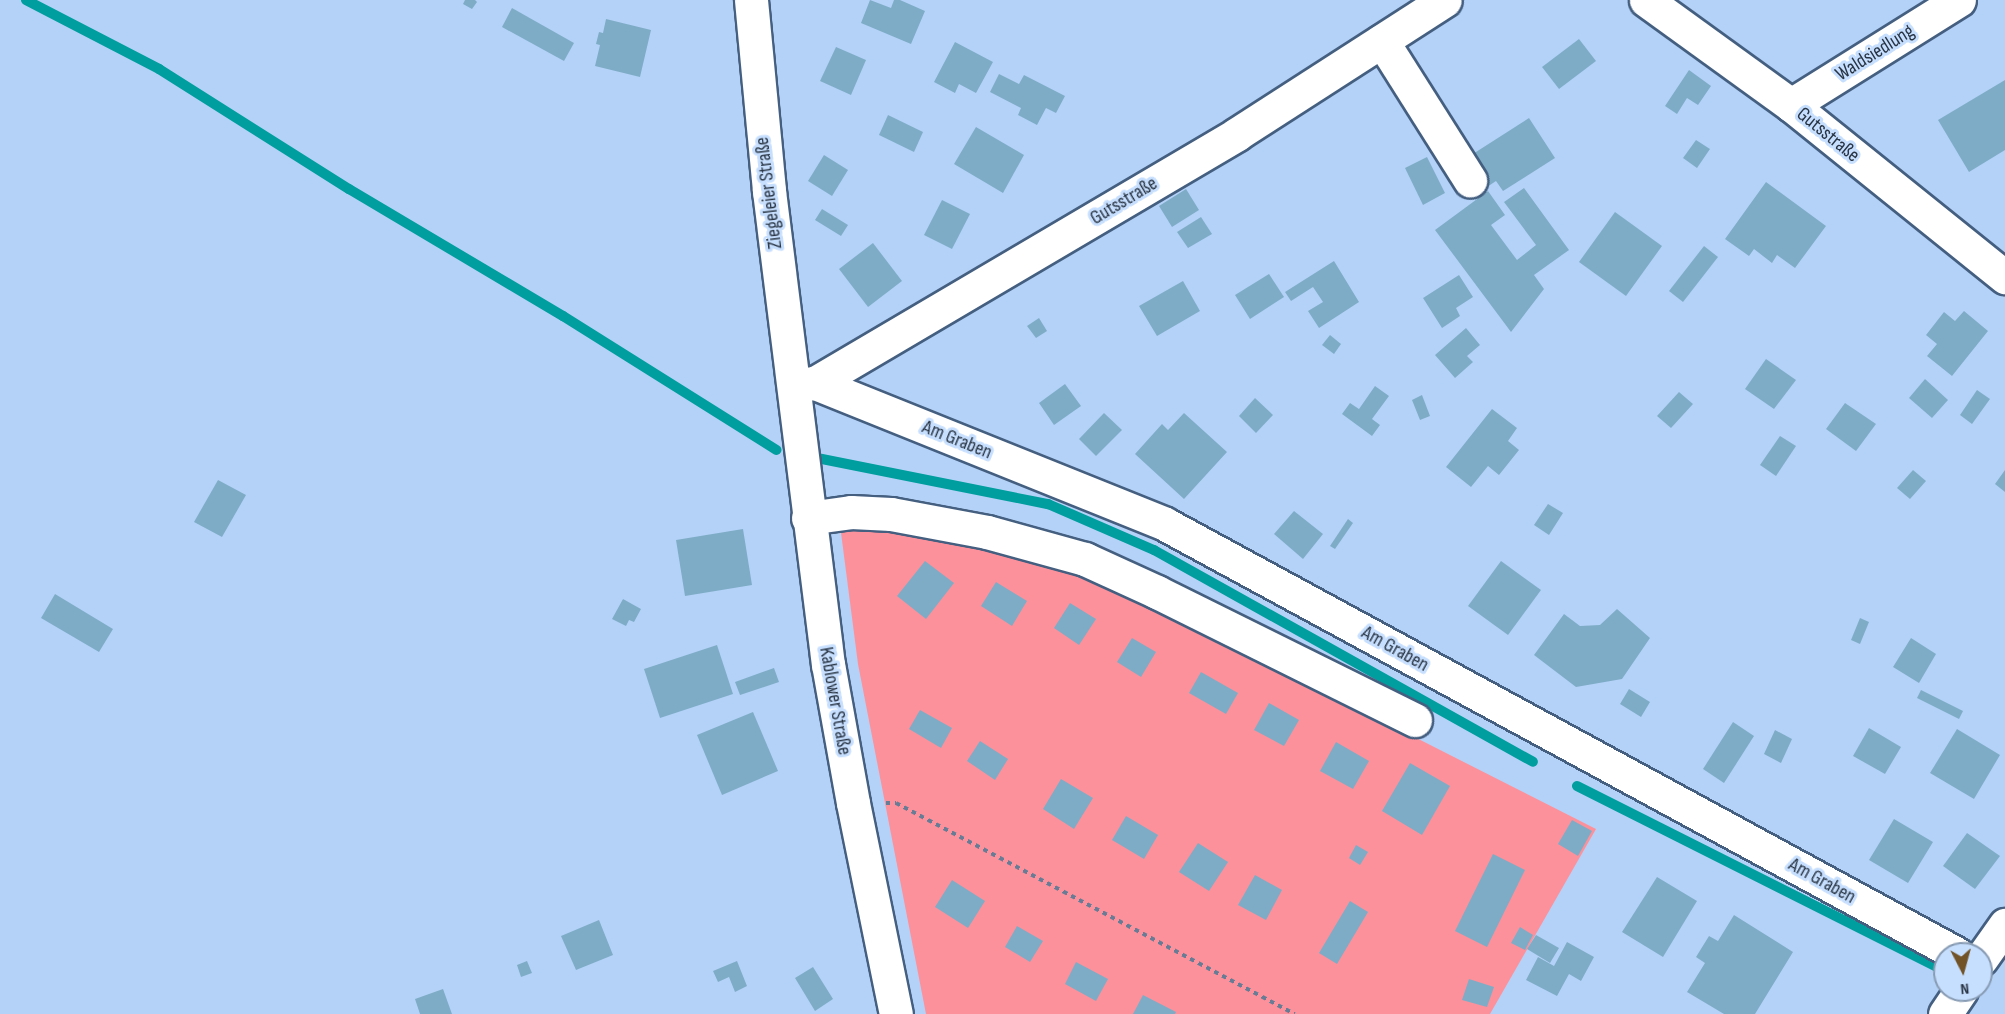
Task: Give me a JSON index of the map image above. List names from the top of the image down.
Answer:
{
  "streets": {
    "street": [
      "Waldsiedlung",
      "Gutsstraße",
      "Ziegeleier Straße",
      "Am Graben",
      "Kablower Straße"
    ]
  },
  "crossings": [
    ["Waldsiedlung", "Gutsstraße"],
    ["Gutsstraße", "Ziegeleier Straße"],
    ["Gutsstraße", "Am Graben"],
    ["Gutsstraße", "Kablower Straße"],
    ["Ziegeleier Straße", "Am Graben"],
    ["Ziegeleier Straße", "Kablower Straße"],
    ["Am Graben", "Kablower Straße"]
  ],
  "north": "bottom"
}
